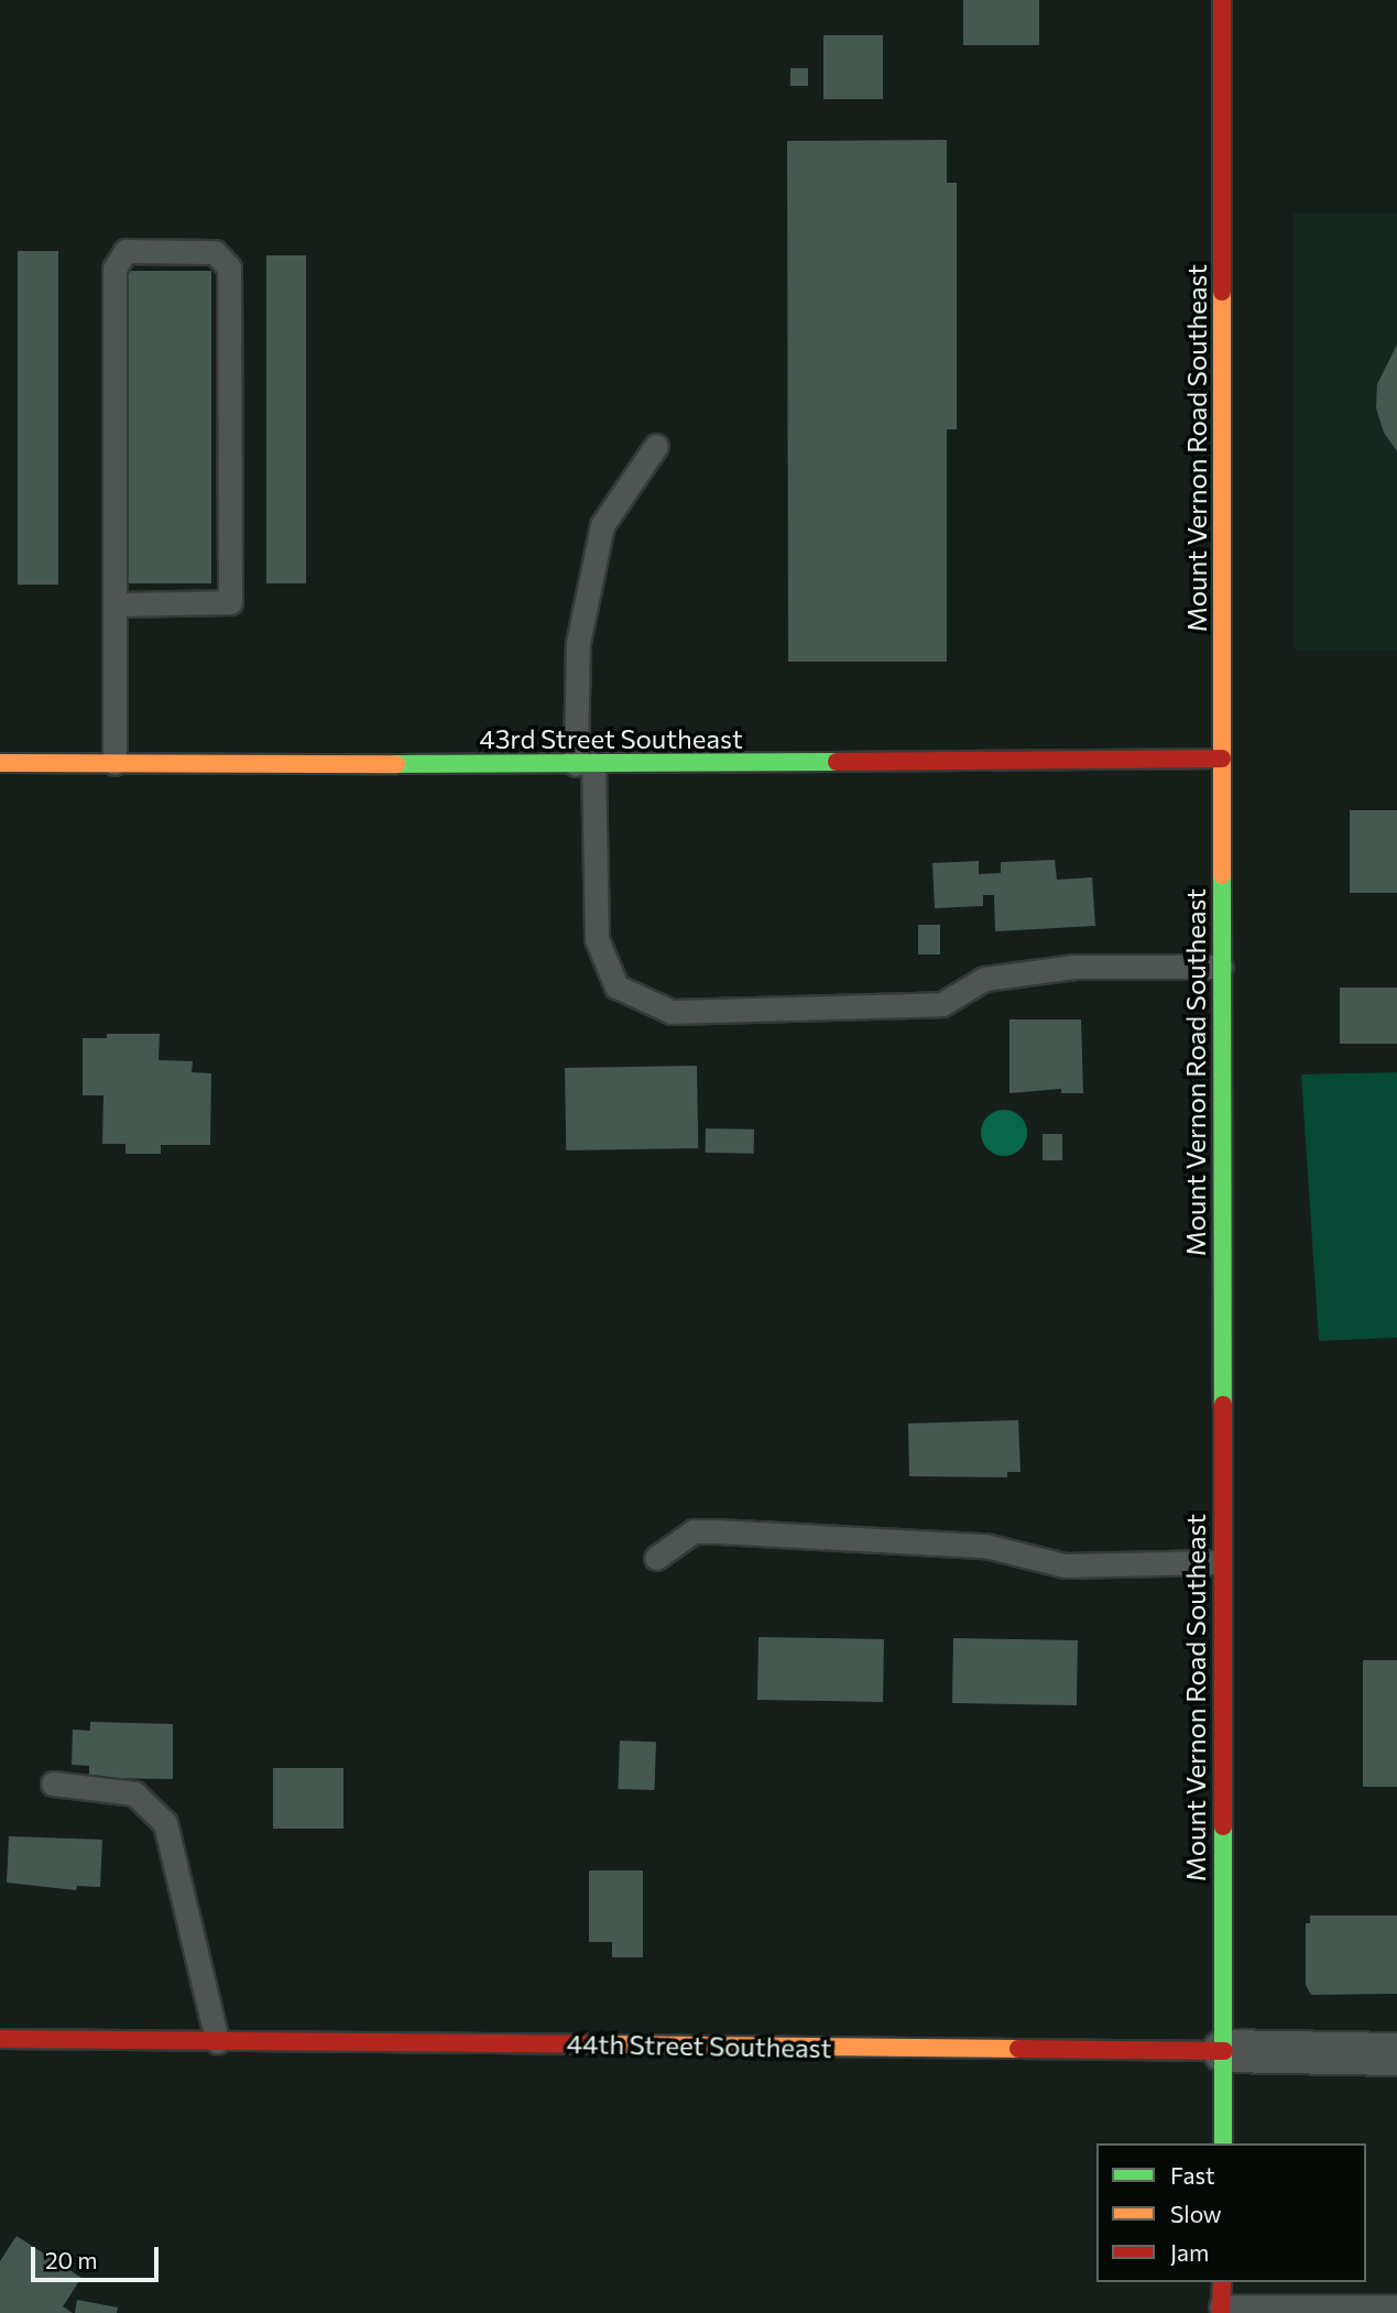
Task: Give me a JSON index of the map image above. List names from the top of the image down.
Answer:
{
  "streets": {
    "street": ["Mount Vernon Road Southeast", "43rd Street Southeast", "44th Street Southeast"]
  },
  "crossings": [
    ["Mount Vernon Road Southeast", "43rd Street Southeast"],
    ["Mount Vernon Road Southeast", "44th Street Southeast"]
  ],
  "legend": ["Fast", "Slow", "Jam"],
  "scale_bar": "20 m"
}
